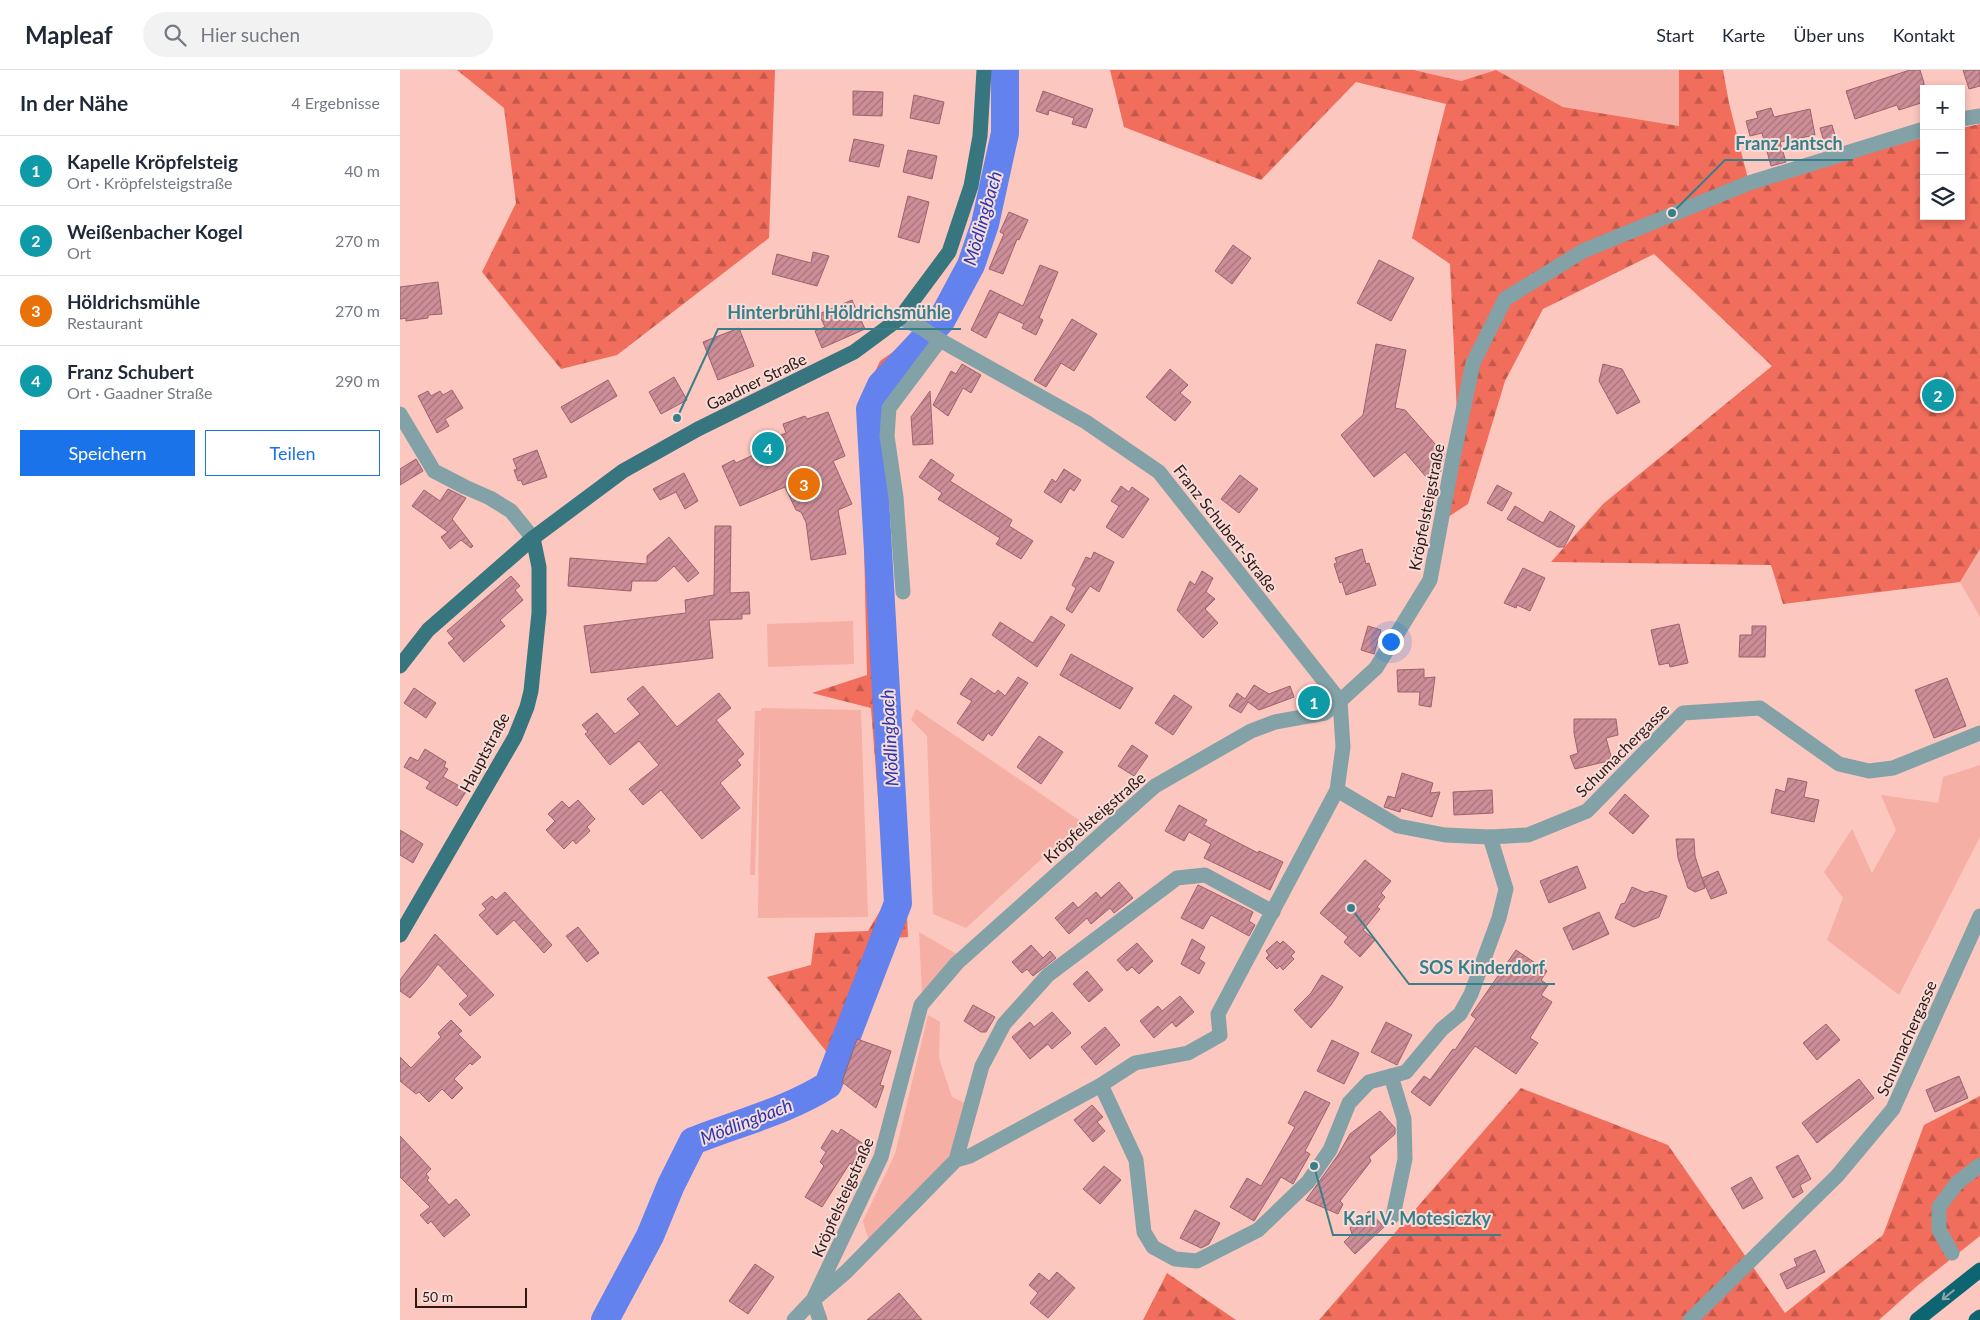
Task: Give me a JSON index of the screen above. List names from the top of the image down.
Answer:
{
  "streets": {
    "main road": ["Gaadner Straße", "Hauptstraße"],
    "street": ["Kröpfelsteigstraße", "Franz Schubert-Straße", "Schumachergasse"]
  },
  "crossings": [
    ["Gaadner Straße", "Franz Schubert-Straße"],
    ["Gaadner Straße", "Hauptstraße"],
    ["Kröpfelsteigstraße", "Franz Schubert-Straße"]
  ],
  "water": ["Mödlingbach"],
  "places": [
    "Franz Jantsch",
    "Hinterbrühl Höldrichsmühle",
    "SOS Kinderdorf",
    "Karl V. Motesiczky"
  ],
  "scale_bar": "50 m",
  "page": {
    "header": "Mapleaf",
    "search": "Hier suchen",
    "nav": [
      "Start",
      "Karte",
      "Über uns",
      "Kontakt"
    ],
    "heading": ["In der Nähe", "4 Ergebnisse"],
    "map_buttons": ["+", "−"],
    "list": [
      {
        "mark": "1",
        "name": "Kapelle Kröpfelsteig",
        "note": "Ort · Kröpfelsteigstraße",
        "value": "40 m"
      },
      {
        "mark": "2",
        "name": "Weißenbacher Kogel",
        "note": "Ort",
        "value": "270 m"
      },
      {
        "mark": "3",
        "name": "Höldrichsmühle",
        "note": "Restaurant",
        "value": "270 m"
      },
      {
        "mark": "4",
        "name": "Franz Schubert",
        "note": "Ort · Gaadner Straße",
        "value": "290 m"
      }
    ],
    "pins": [
      "2",
      "4",
      "3",
      "1"
    ],
    "buttons": ["Speichern", "Teilen"],
    "scale": "50 m"
  }
}
